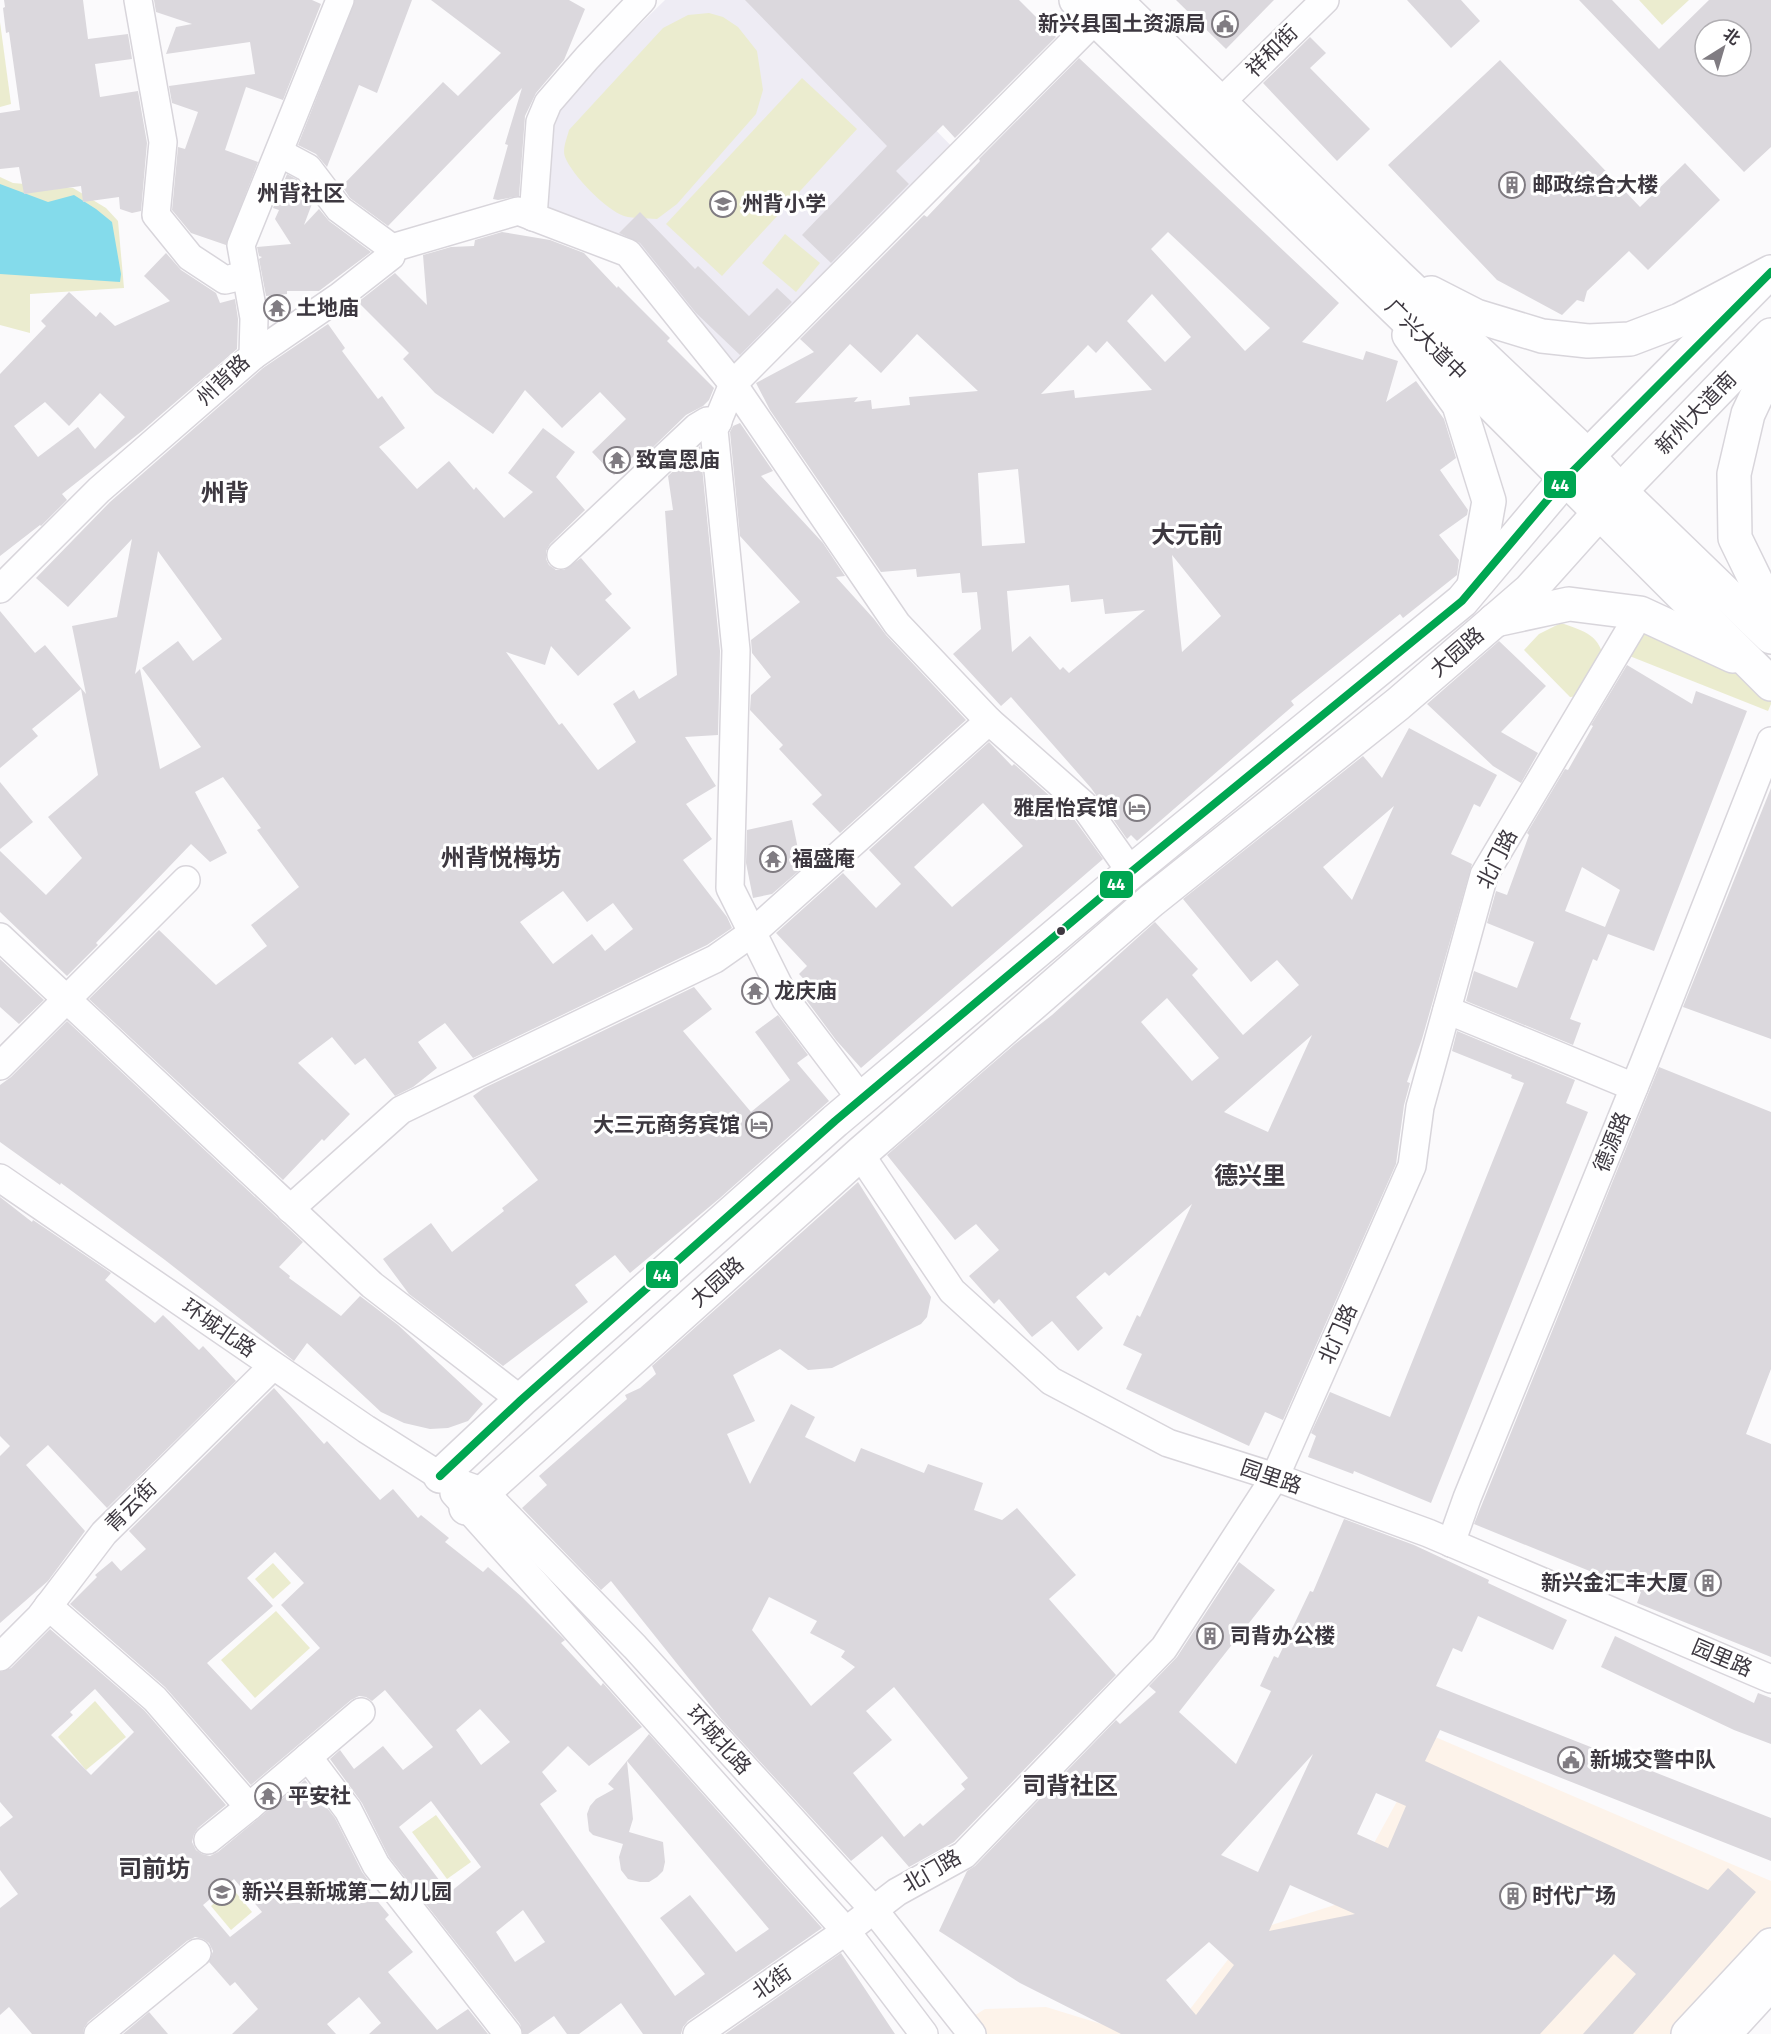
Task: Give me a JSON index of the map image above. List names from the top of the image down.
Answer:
{
  "streets": {
    "main road": ["广兴大道中", "新州大道南", "大园路"],
    "street": [
      "祥和街",
      "州背路",
      "北门路",
      "德源路",
      "环城北路",
      "园里路",
      "青云街",
      "北街"
    ]
  },
  "crossings": [
    ["祥和街", "广兴大道中"],
    ["广兴大道中", "新州大道南"],
    ["广兴大道中", "大园路"],
    ["新州大道南", "大园路"],
    ["大园路", "环城北路"],
    ["大园路", "园里路"],
    ["北门路", "环城北路"],
    ["北门路", "园里路"],
    ["北门路", "北街"],
    ["德源路", "园里路"],
    ["环城北路", "青云街"],
    ["环城北路", "北街"]
  ],
  "districts": [
    "州背社区",
    "州背",
    "大元前",
    "州背悦梅坊",
    "德兴里",
    "司背社区",
    "司前坊"
  ],
  "places": {
    "public building": ["新兴县国土资源局", "新城交警中队"],
    "building": [
      "邮政综合大楼",
      "新兴金汇丰大厦",
      "司背办公楼",
      "时代广场"
    ],
    "school or university": ["州背小学", "新兴县新城第二幼儿园"],
    "temple": [
      "土地庙",
      "致富恩庙",
      "福盛庵",
      "龙庆庙",
      "平安社"
    ],
    "hotel": ["雅居怡宾馆", "大三元商务宾馆"]
  },
  "lines": ["transit line 44"],
  "north": "top right"
}
